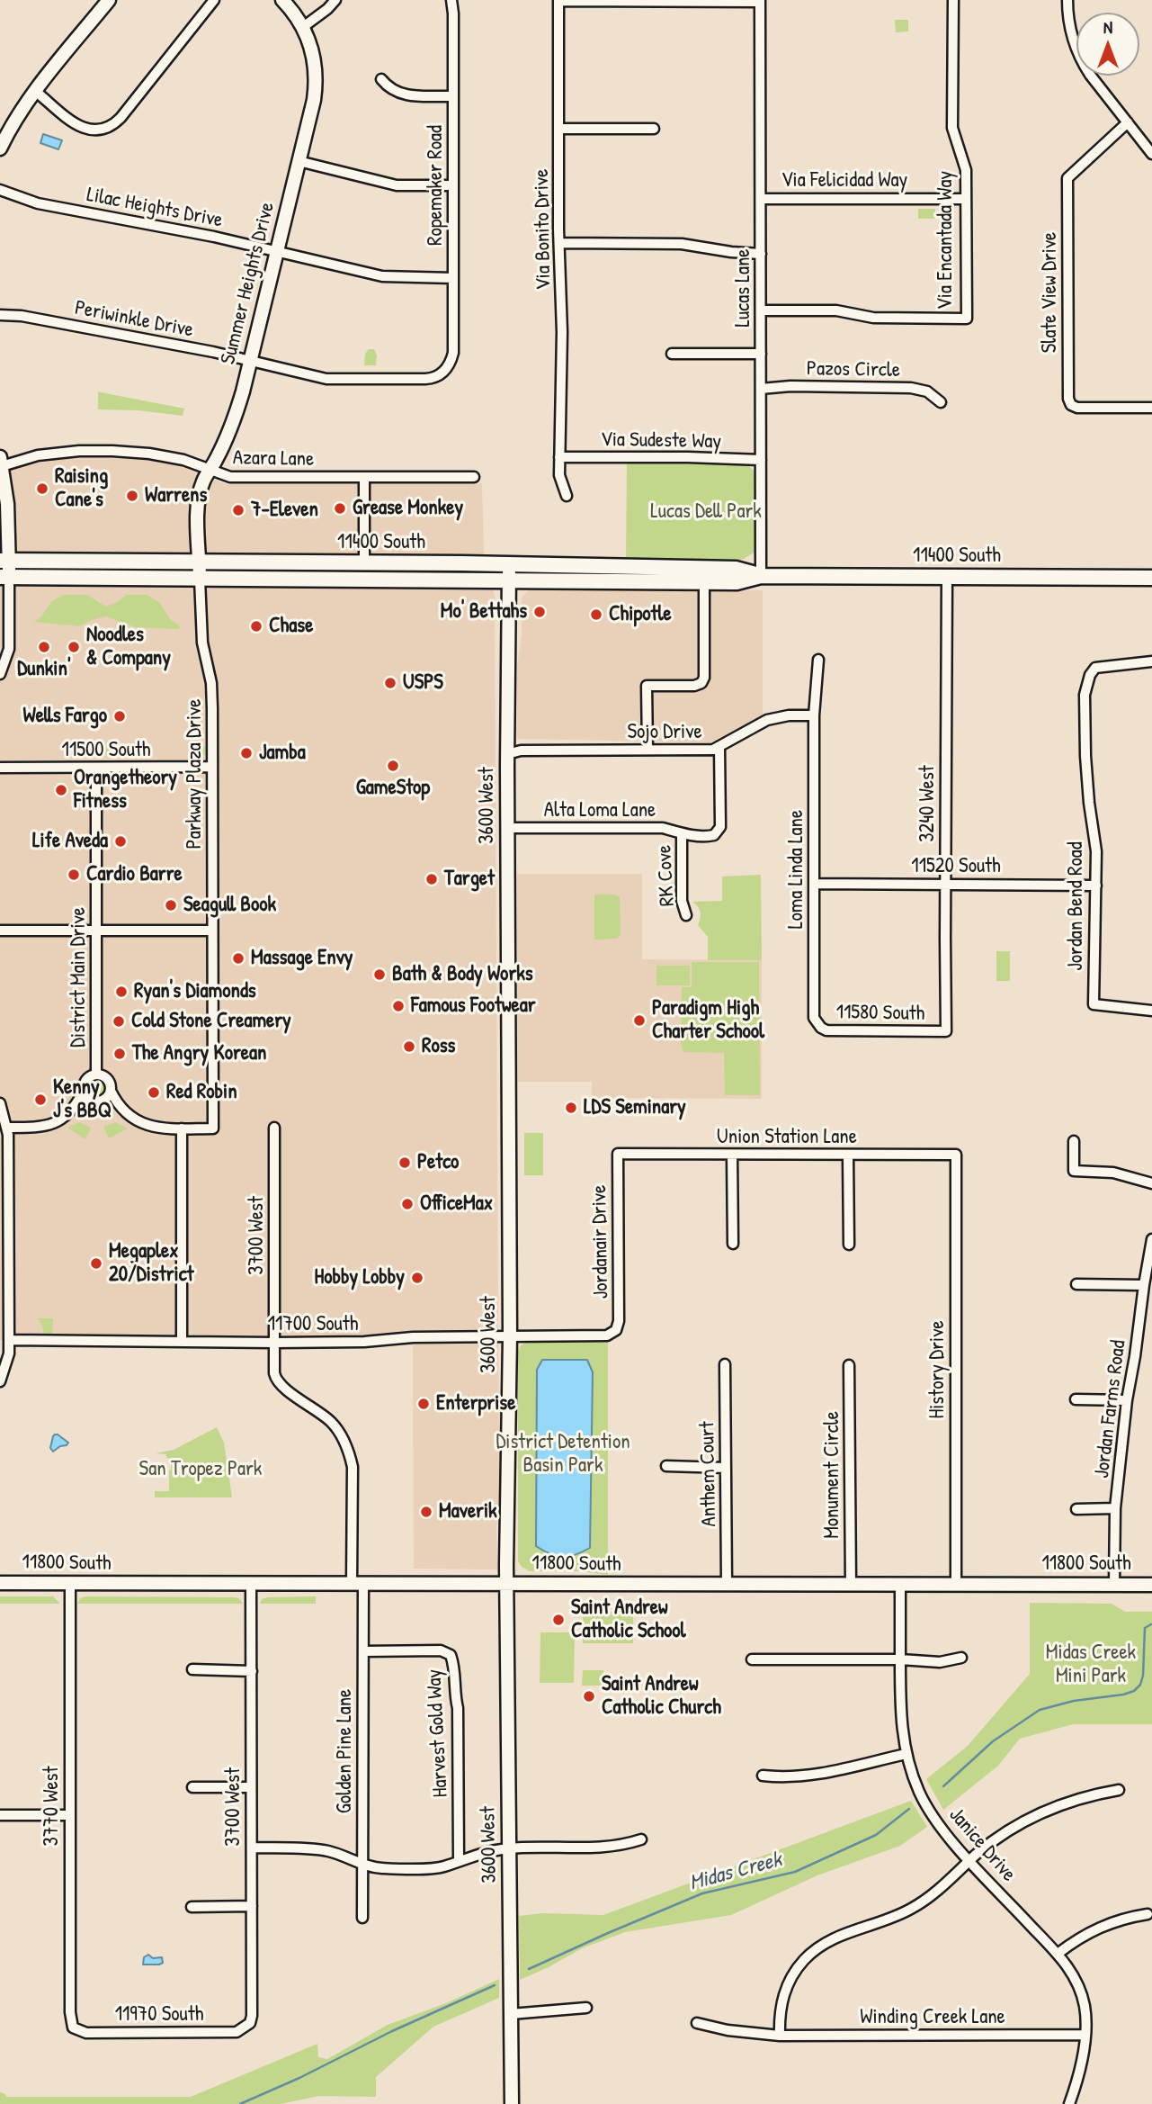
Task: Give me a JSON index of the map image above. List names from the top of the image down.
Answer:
{
  "streets": {
    "main road": [
      "Summer Heights Drive",
      "11400 South",
      "3600 West",
      "11800 South"
    ],
    "street": [
      "Via Felicidad Way",
      "Ropemaker Road",
      "Lilac Heights Drive",
      "Via Bonito Drive",
      "Via Encantada Way",
      "Lucas Lane",
      "Slate View Drive",
      "Periwinkle Drive",
      "Pazos Circle",
      "Via Sudeste Way",
      "Azara Lane",
      "Sojo Drive",
      "11500 South",
      "Parkway Plaza Drive",
      "3240 West",
      "Alta Loma Lane",
      "11520 South",
      "Loma Linda Lane",
      "RK Cove",
      "Jordan Bend Road",
      "District Main Drive",
      "11580 South",
      "Union Station Lane",
      "3700 West",
      "Jordanair Drive",
      "11700 South",
      "History Drive",
      "Jordan Farms Road",
      "Anthem Court",
      "Monument Circle",
      "Harvest Gold Way",
      "Golden Pine Lane",
      "3770 West",
      "Janice Drive",
      "11970 South",
      "Winding Creek Lane"
    ]
  },
  "crossings": [
    ["Via Felicidad Way", "Via Encantada Way"],
    ["Via Felicidad Way", "Lucas Lane"],
    ["Ropemaker Road", "Lilac Heights Drive"],
    ["Ropemaker Road", "Periwinkle Drive"],
    ["Lilac Heights Drive", "Summer Heights Drive"],
    ["Via Bonito Drive", "Via Sudeste Way"],
    ["Via Encantada Way", "Lucas Lane"],
    ["Summer Heights Drive", "Periwinkle Drive"],
    ["Summer Heights Drive", "Azara Lane"],
    ["Summer Heights Drive", "11400 South"],
    ["Summer Heights Drive", "Parkway Plaza Drive"],
    ["Lucas Lane", "Pazos Circle"],
    ["Lucas Lane", "Via Sudeste Way"],
    ["Lucas Lane", "11400 South"],
    ["11400 South", "Parkway Plaza Drive"],
    ["11400 South", "3240 West"],
    ["11400 South", "3600 West"],
    ["Sojo Drive", "3600 West"],
    ["Sojo Drive", "Alta Loma Lane"],
    ["Sojo Drive", "Loma Linda Lane"],
    ["11500 South", "Parkway Plaza Drive"],
    ["11500 South", "District Main Drive"],
    ["Parkway Plaza Drive", "District Main Drive"],
    ["3240 West", "11520 South"],
    ["3240 West", "11580 South"],
    ["3600 West", "Alta Loma Lane"],
    ["3600 West", "11700 South"],
    ["3600 West", "11800 South"],
    ["Alta Loma Lane", "RK Cove"],
    ["11520 South", "Loma Linda Lane"],
    ["11520 South", "Jordan Bend Road"],
    ["Loma Linda Lane", "11580 South"],
    ["Union Station Lane", "Jordanair Drive"],
    ["Union Station Lane", "History Drive"],
    ["3700 West", "11700 South"],
    ["3700 West", "11800 South"],
    ["3700 West", "Golden Pine Lane"],
    ["3700 West", "11970 South"],
    ["Jordanair Drive", "11700 South"],
    ["History Drive", "11800 South"],
    ["Jordan Farms Road", "11800 South"],
    ["Anthem Court", "11800 South"],
    ["Monument Circle", "11800 South"],
    ["11800 South", "Golden Pine Lane"],
    ["11800 South", "3770 West"],
    ["11800 South", "Janice Drive"],
    ["Harvest Gold Way", "Golden Pine Lane"],
    ["3770 West", "11970 South"],
    ["Janice Drive", "Winding Creek Lane"]
  ],
  "water": ["Midas Creek"],
  "parks": [
    "Lucas Dell Park",
    "District Detention Basin Park",
    "San Tropez Park",
    "Midas Creek Mini Park"
  ],
  "places": [
    "Raising Cane's",
    "Warrens",
    "Grease Monkey",
    "7-Eleven",
    "Mo' Bettahs",
    "Chipotle",
    "Chase",
    "Dunkin'",
    "Noodles & Company",
    "USPS",
    "Wells Fargo",
    "Jamba",
    "GameStop",
    "Orangetheory Fitness",
    "Life Aveda",
    "Cardio Barre",
    "Target",
    "Seagull Book",
    "Massage Envy",
    "Bath & Body Works",
    "Ryan's Diamonds",
    "Famous Footwear",
    "Paradigm High Charter School",
    "Cold Stone Creamery",
    "Ross",
    "The Angry Korean",
    "Red Robin",
    "Kenny J's BBQ",
    "LDS Seminary",
    "Petco",
    "OfficeMax",
    "Megaplex 20/District",
    "Hobby Lobby",
    "Enterprise",
    "Maverik",
    "Saint Andrew Catholic School",
    "Saint Andrew Catholic Church"
  ],
  "north": "top"
}
